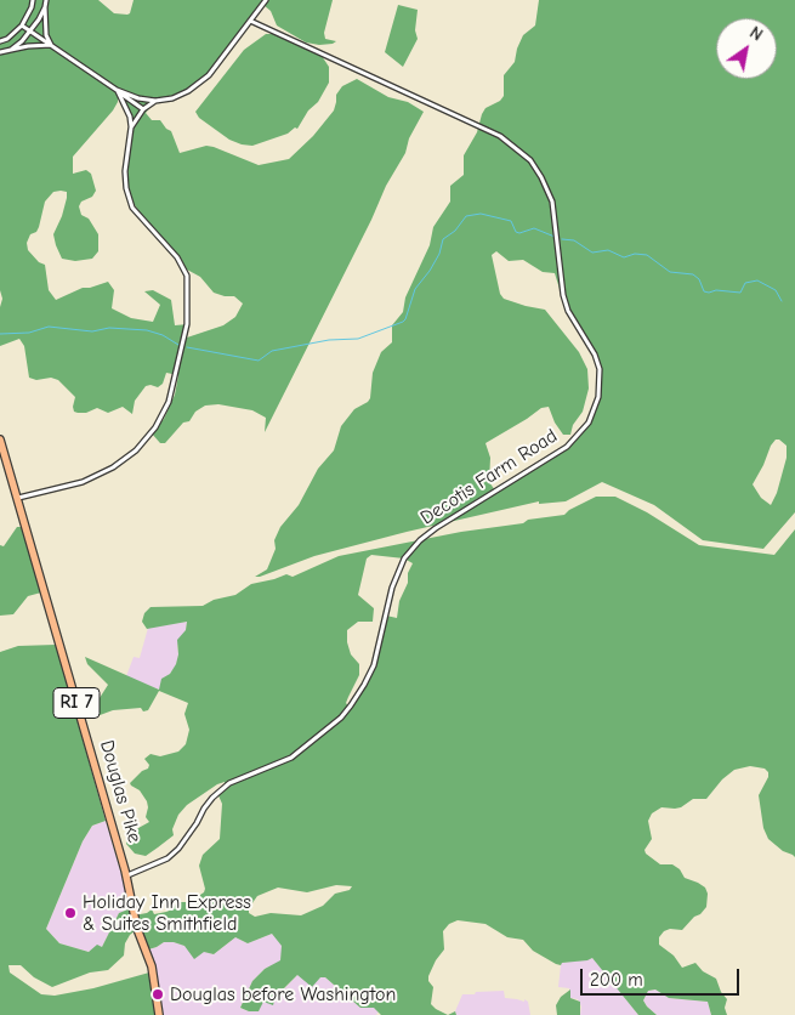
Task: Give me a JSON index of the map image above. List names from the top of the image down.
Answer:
{
  "streets": {
    "main road": ["RI 7", "Douglas Pike"],
    "street": ["Decotis Farm Road"]
  },
  "crossings": [
    ["Decotis Farm Road", "Douglas Pike"]
  ],
  "places": ["Holiday Inn Express & Suites Smithfield", "Douglas before Washington"],
  "scale_bar": "200 m",
  "north": "top right"
}
